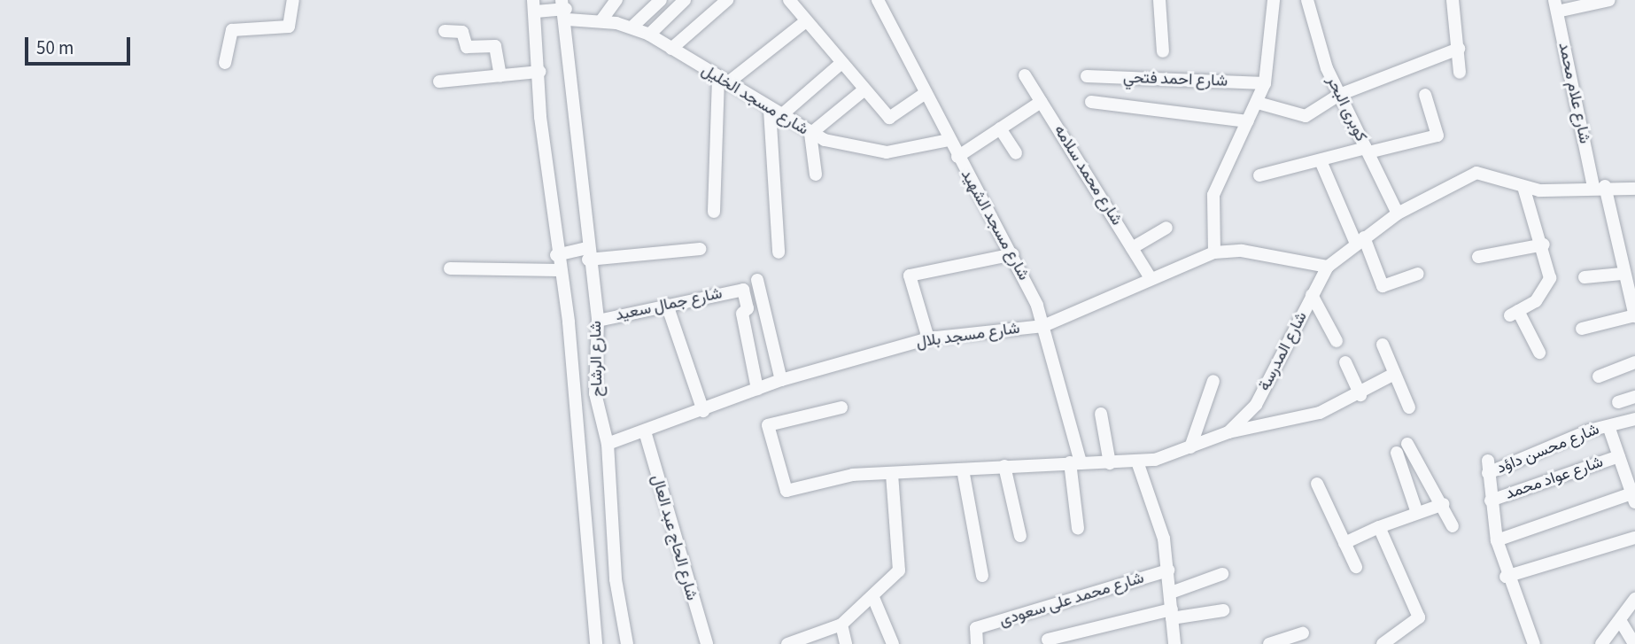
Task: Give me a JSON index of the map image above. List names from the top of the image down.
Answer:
{
  "streets": {
    "street": [
      "شارع احمد فتحي",
      "شارع علام محمد",
      "شارع مسجد الخليل",
      "كوبرى البحر",
      "شارع محمد سلامه",
      "شارع مسجد الشهيد",
      "شارع جمال سعيد",
      "شارع مسجد بلال",
      "شارع المدرسة",
      "شارع الرشاح",
      "شارع محسن داؤد",
      "شارع عواد محمد",
      "شارع الحاج عبد العال",
      "شارع محمد على سعودى"
    ]
  },
  "crossings": [
    ["شارع علام محمد", "شارع المدرسة"],
    ["شارع مسجد الخليل", "شارع مسجد الشهيد"],
    ["شارع مسجد الخليل", "شارع الرشاح"],
    ["كوبرى البحر", "شارع المدرسة"],
    ["شارع محمد سلامه", "شارع مسجد بلال"],
    ["شارع مسجد الشهيد", "شارع مسجد بلال"],
    ["شارع مسجد الشهيد", "شارع المدرسة"],
    ["شارع جمال سعيد", "شارع مسجد بلال"],
    ["شارع جمال سعيد", "شارع الرشاح"],
    ["شارع مسجد بلال", "شارع المدرسة"],
    ["شارع مسجد بلال", "شارع الرشاح"],
    ["شارع مسجد بلال", "شارع الحاج عبد العال"],
    ["شارع محسن داؤد", "شارع عواد محمد"]
  ],
  "scale_bar": "50 m"
}
